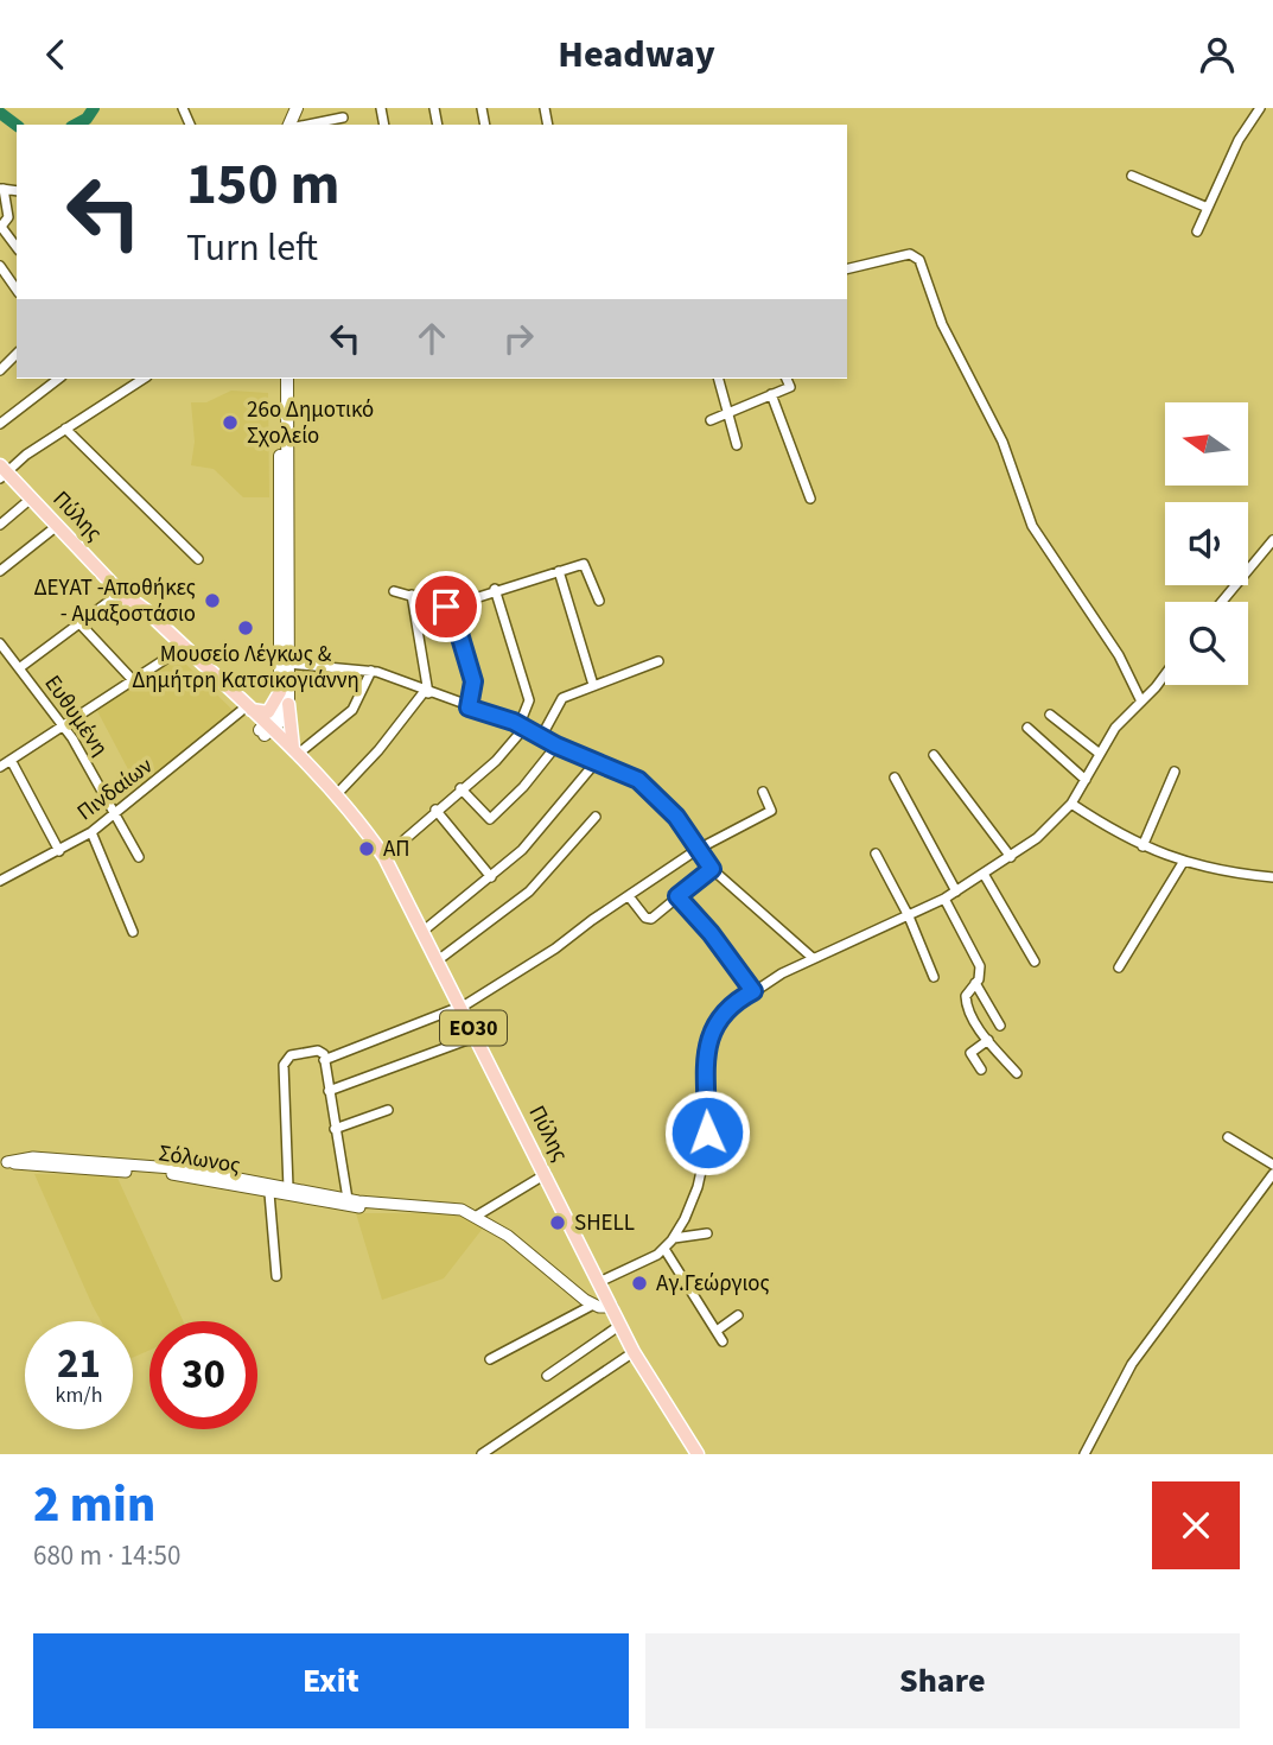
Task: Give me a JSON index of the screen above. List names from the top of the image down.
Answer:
{
  "streets": {
    "main road": ["Πύλης", "ΕΟ30"],
    "street": ["Ευθυμένη", "Πινδαίων", "Σόλωνος"]
  },
  "crossings": [
    ["Πύλης", "Πινδαίων"],
    ["Ευθυμένη", "Πινδαίων"]
  ],
  "places": [
    "26ο Δημοτικό Σχολείο",
    "ΔΕΥΑΤ -Αποθήκες - Αμαξοστάσιο",
    "Μουσείο Λέγκως & Δημήτρη Κατσικογιάννη",
    "ΑΠ",
    "SHELL",
    "Αγ.Γεώργιος"
  ],
  "north": "left",
  "page": {
    "header": "Headway",
    "turn": ["150 m", "Turn left"],
    "speed": "21 km/h",
    "limit": "30",
    "heading": ["2 min", "680 m · 14:50"],
    "buttons": ["Exit", "Share"]
  }
}
